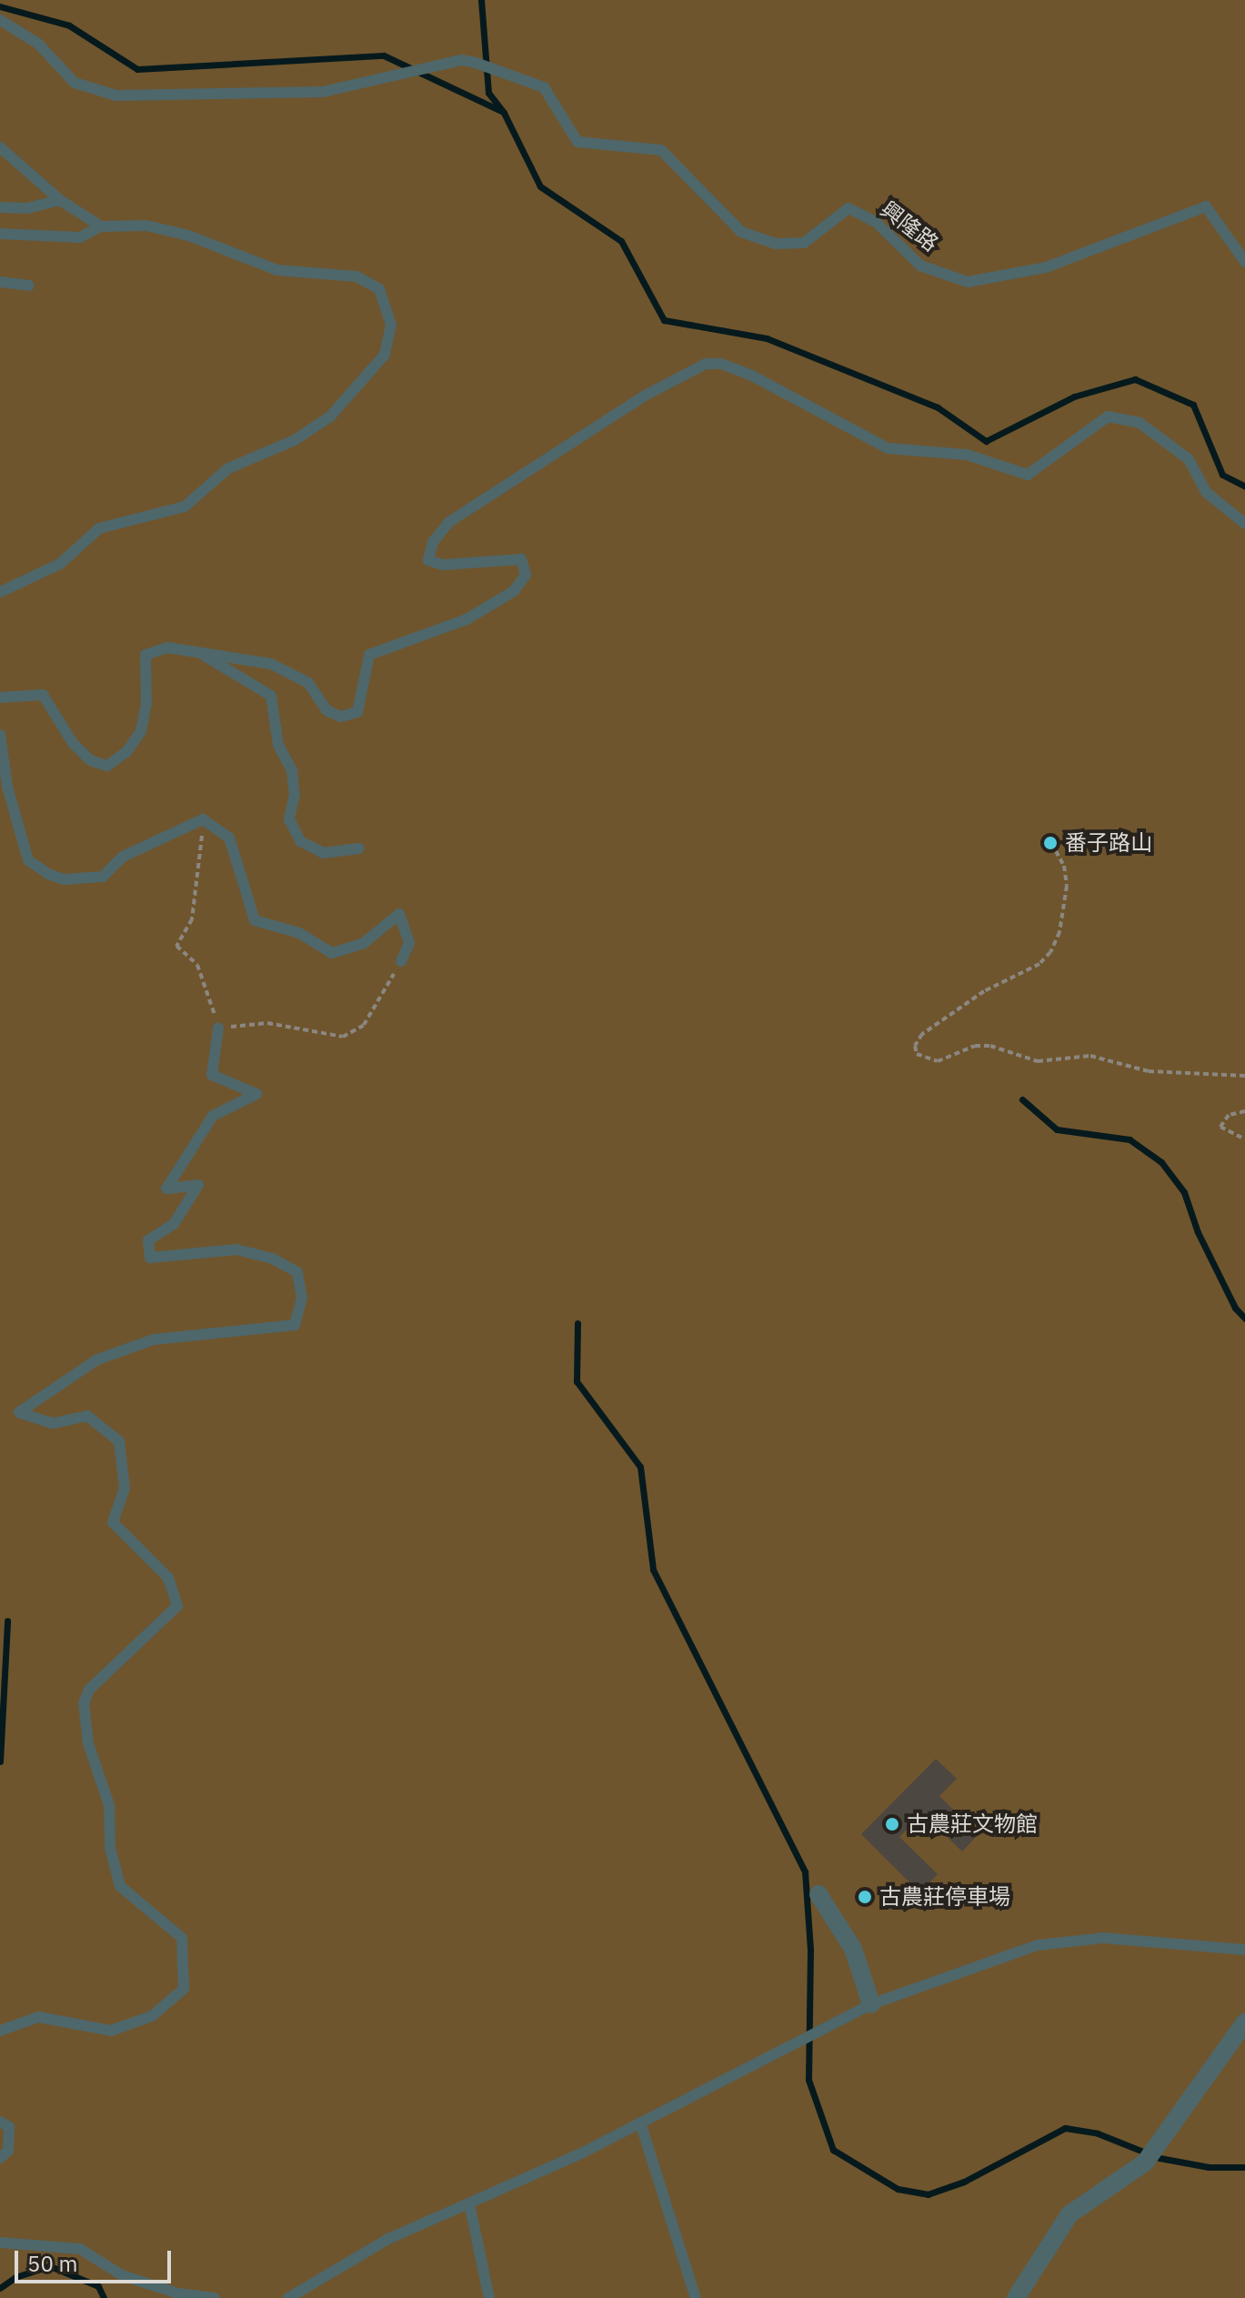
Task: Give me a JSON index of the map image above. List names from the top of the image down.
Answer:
{
  "streets": {
    "lane": ["興隆路"]
  },
  "places": ["番子路山", "古農莊文物館", "古農莊停車場"],
  "scale_bar": "50 m"
}
